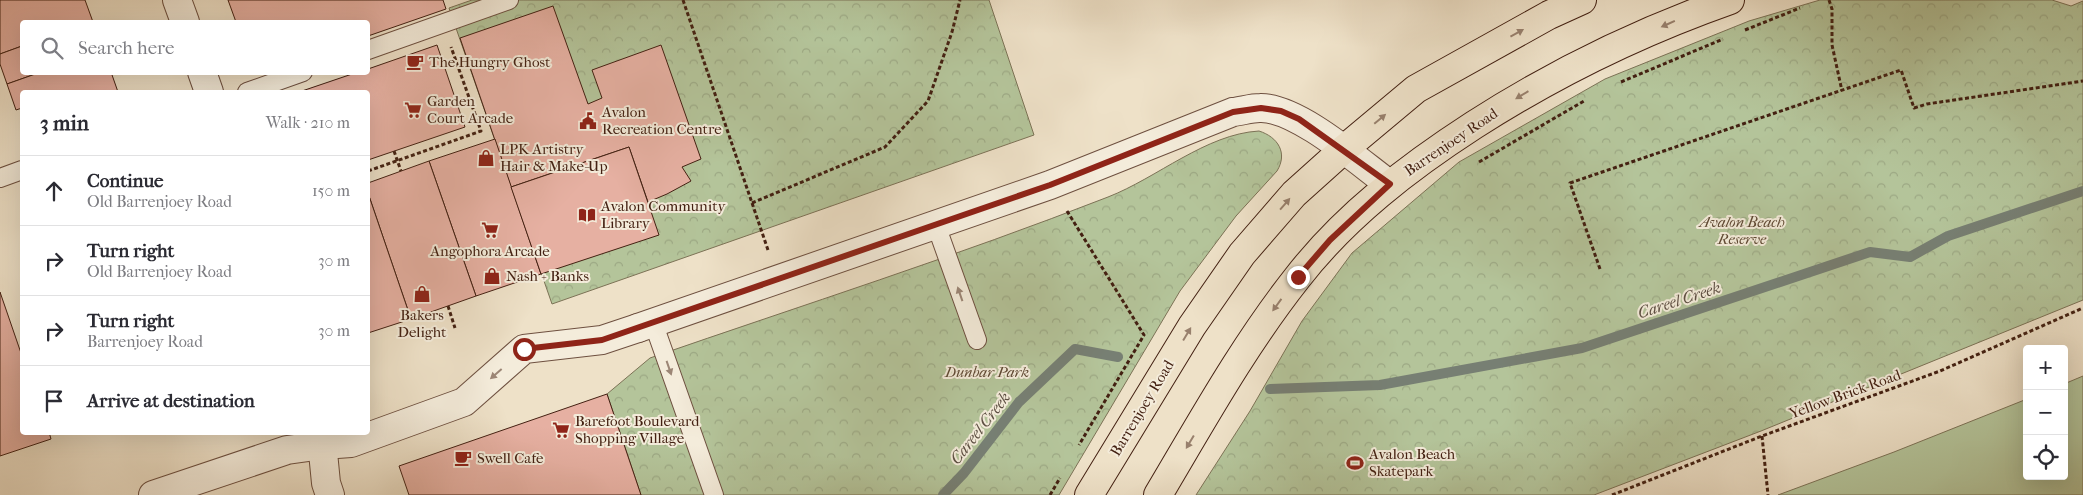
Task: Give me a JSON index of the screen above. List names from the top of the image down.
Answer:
{
  "streets": {
    "main road": ["Barrenjoey Road"],
    "path": ["Yellow Brick Road"]
  },
  "water": ["Careel Creek"],
  "parks": ["Avalon Beach Reserve", "Dunbar Park"],
  "places": {
    "cafe": ["The Hungry Ghost", "Swell Cafe"],
    "supermarket": ["Garden Court Arcade", "Angophora Arcade", "Barefoot Boulevard Shopping Village"],
    "public building": ["Avalon Recreation Centre"],
    "shop": ["LPK Artistry Hair & Make-Up", "Nash + Banks", "Bakers Delight"],
    "library": ["Avalon Community Library"],
    "sports": ["Avalon Beach Skatepark"]
  },
  "page": {
    "search": "Search here",
    "heading": ["3 min", "Walk · 210 m"],
    "list": [
      ["Continue", "Old Barrenjoey Road", "150 m"],
      ["Turn right", "Old Barrenjoey Road", "30 m"],
      ["Turn right", "Barrenjoey Road", "30 m"],
      "Arrive at destination"
    ],
    "map_buttons": ["+", "−"]
  }
}
